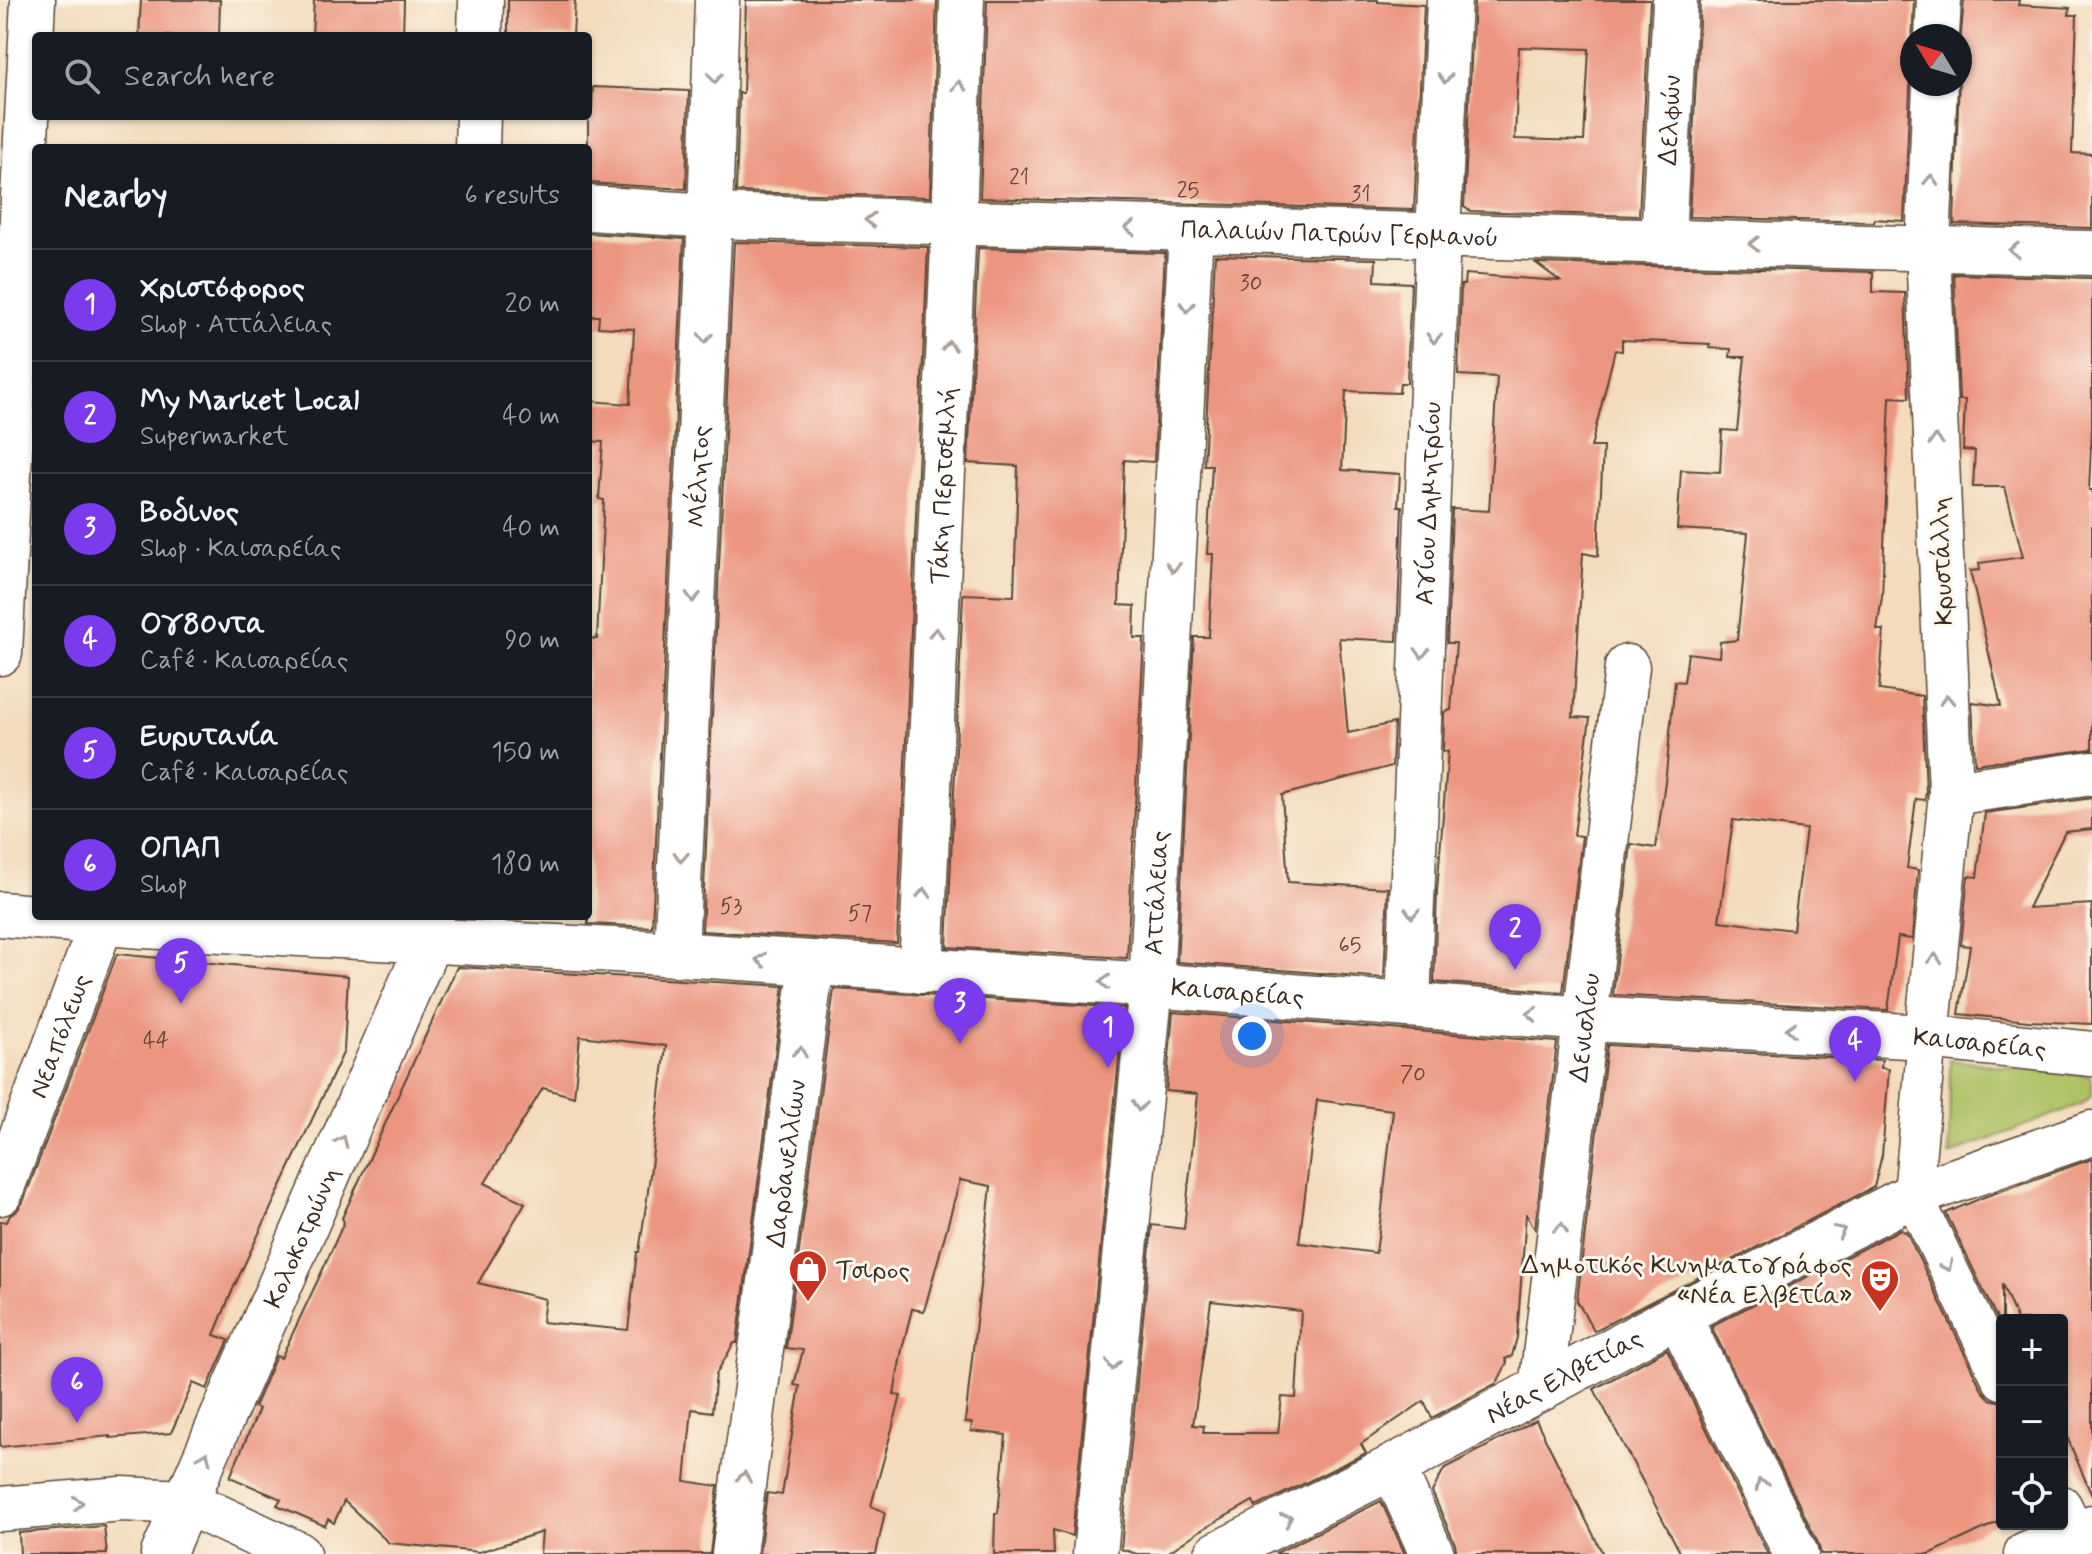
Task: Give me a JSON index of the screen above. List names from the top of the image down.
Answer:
{
  "streets": {
    "street": [
      "Δελφών",
      "Παλαιών Πατρών Γερμανού",
      "Μέλητος",
      "Τάκη Περτσεμλή",
      "Αγίου Δημητρίου",
      "Κρυστάλλη",
      "Αττάλειας",
      "Καισαρείας",
      "Δενισλίου",
      "Νεαπόλεως",
      "Δαρδανελλίων",
      "Κολοκοτρώνη",
      "Νέας Ελβετίας"
    ]
  },
  "crossings": [
    ["Δελφών", "Παλαιών Πατρών Γερμανού"],
    ["Παλαιών Πατρών Γερμανού", "Μέλητος"],
    ["Παλαιών Πατρών Γερμανού", "Τάκη Περτσεμλή"],
    ["Παλαιών Πατρών Γερμανού", "Αγίου Δημητρίου"],
    ["Παλαιών Πατρών Γερμανού", "Κρυστάλλη"],
    ["Παλαιών Πατρών Γερμανού", "Αττάλειας"],
    ["Μέλητος", "Καισαρείας"],
    ["Τάκη Περτσεμλή", "Καισαρείας"],
    ["Αγίου Δημητρίου", "Καισαρείας"],
    ["Κρυστάλλη", "Καισαρείας"],
    ["Αττάλειας", "Καισαρείας"],
    ["Καισαρείας", "Δενισλίου"],
    ["Καισαρείας", "Νεαπόλεως"],
    ["Καισαρείας", "Δαρδανελλίων"],
    ["Καισαρείας", "Κολοκοτρώνη"],
    ["Δενισλίου", "Νέας Ελβετίας"]
  ],
  "one_way": [
    "Παλαιών Πατρών Γερμανού",
    "Μέλητος",
    "Τάκη Περτσεμλή",
    "Αγίου Δημητρίου",
    "Κρυστάλλη",
    "Αττάλειας",
    "Καισαρείας",
    "Δαρδανελλίων",
    "Κολοκοτρώνη",
    "Νέας Ελβετίας"
  ],
  "places": {
    "shop": ["Τσιρος"],
    "theatre": ["Δημοτικός Κινηματογράφος «Νέα Ελβετία»"]
  },
  "house_numbers": [
    "21",
    "25",
    "31",
    "30",
    "53",
    "57",
    "65",
    "44",
    "70"
  ],
  "north": "top left",
  "page": {
    "search": "Search here",
    "heading": ["Nearby", "6 results"],
    "list": [
      {
        "mark": "1",
        "name": "Χριστόφορος",
        "note": "Shop · Αττάλειας",
        "value": "20 m"
      },
      {
        "mark": "2",
        "name": "My Market Local",
        "note": "Supermarket",
        "value": "40 m"
      },
      {
        "mark": "3",
        "name": "Βοδινος",
        "note": "Shop · Καισαρείας",
        "value": "40 m"
      },
      {
        "mark": "4",
        "name": "Ογ80ντα",
        "note": "Café · Καισαρείας",
        "value": "90 m"
      },
      {
        "mark": "5",
        "name": "Ευρυτανία",
        "note": "Café · Καισαρείας",
        "value": "150 m"
      },
      {
        "mark": "6",
        "name": "ΟΠΑΠ",
        "note": "Shop",
        "value": "180 m"
      }
    ],
    "pins": [
      "2",
      "5",
      "3",
      "1",
      "4",
      "6"
    ],
    "map_buttons": ["+", "−"]
  }
}
